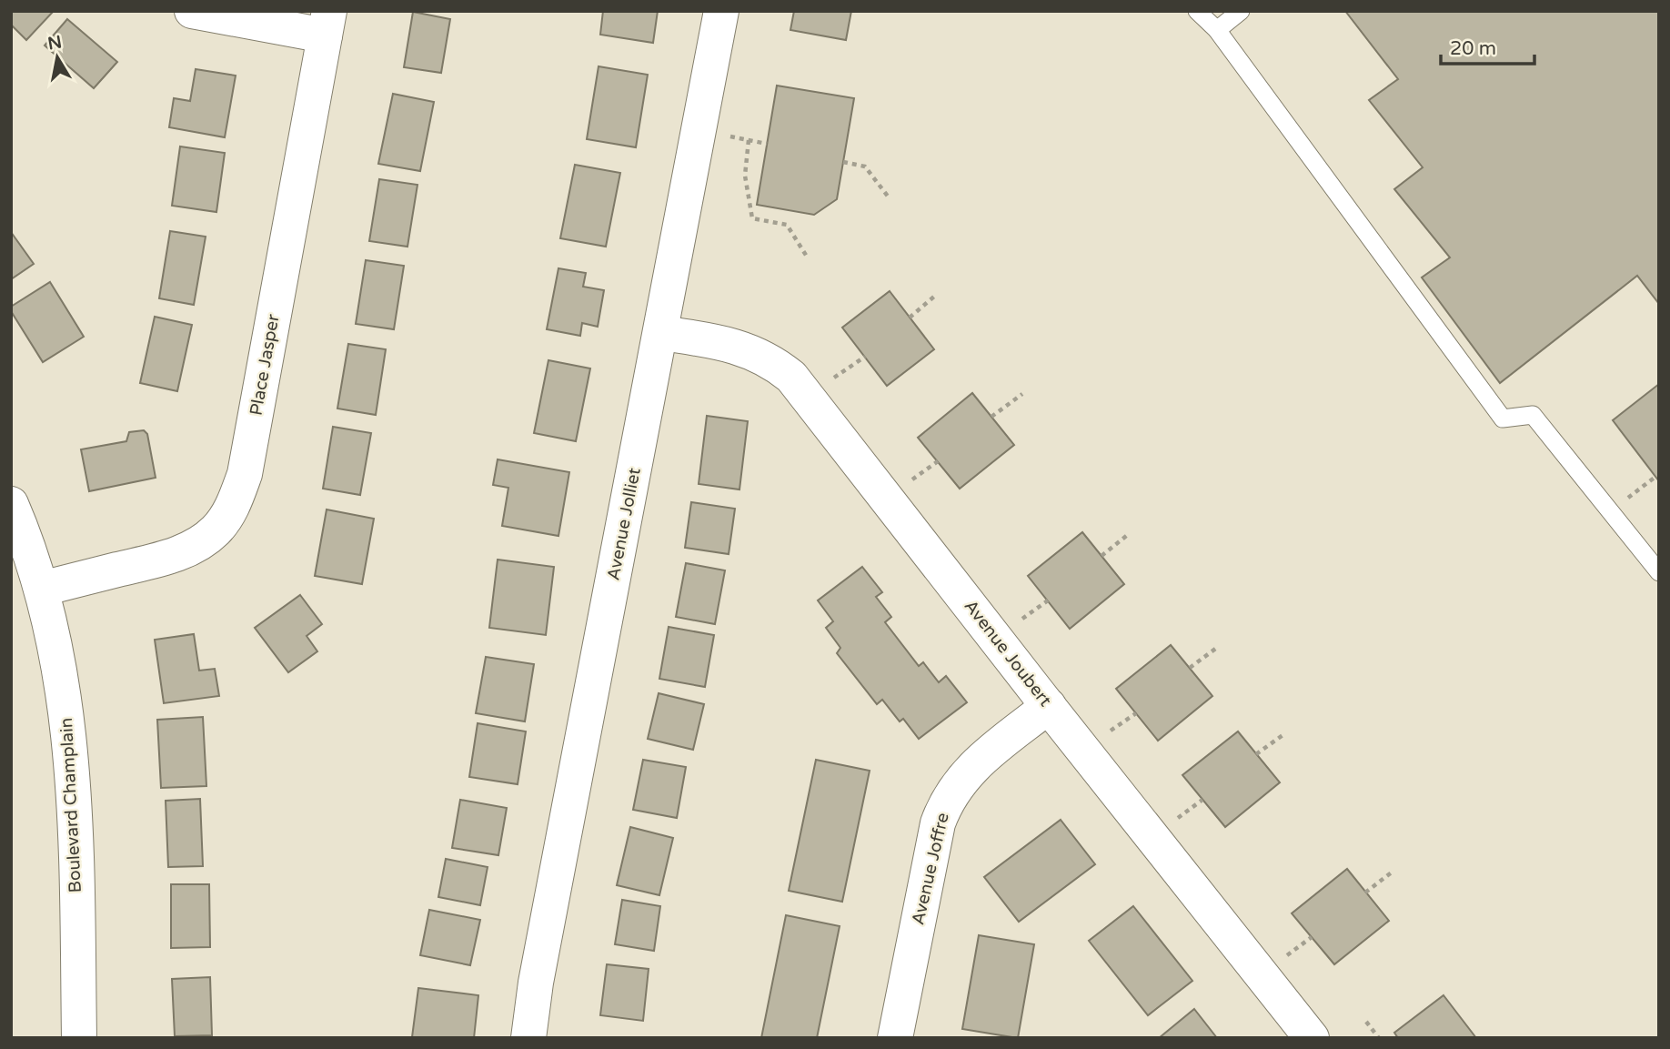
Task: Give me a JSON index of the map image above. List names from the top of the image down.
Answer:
{
  "streets": {
    "street": [
      "Place Jasper",
      "Avenue Jolliet",
      "Avenue Joubert",
      "Boulevard Champlain",
      "Avenue Joffre"
    ]
  },
  "crossings": [
    ["Place Jasper", "Boulevard Champlain"],
    ["Avenue Jolliet", "Avenue Joubert"],
    ["Avenue Joubert", "Avenue Joffre"]
  ],
  "scale_bar": "20 m",
  "north": "top"
}
